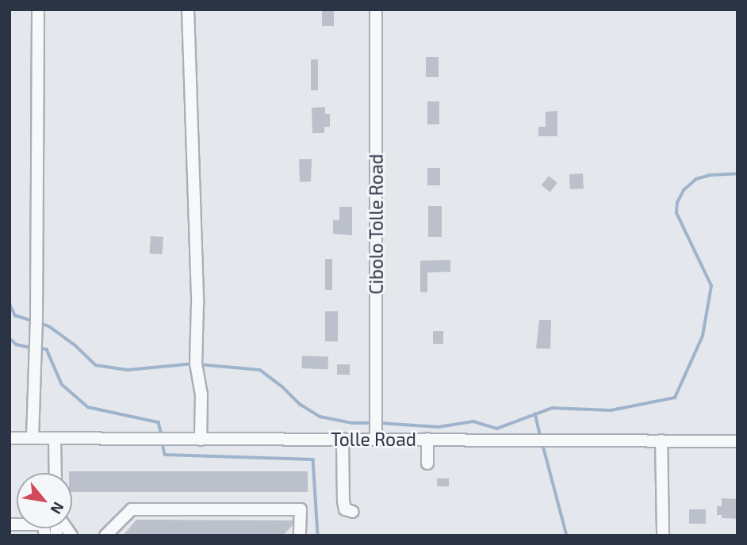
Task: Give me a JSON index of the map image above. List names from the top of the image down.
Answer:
{
  "streets": {
    "street": ["Cibolo Tolle Road", "Tolle Road"]
  },
  "crossings": [
    ["Cibolo Tolle Road", "Tolle Road"]
  ],
  "north": "bottom right"
}
